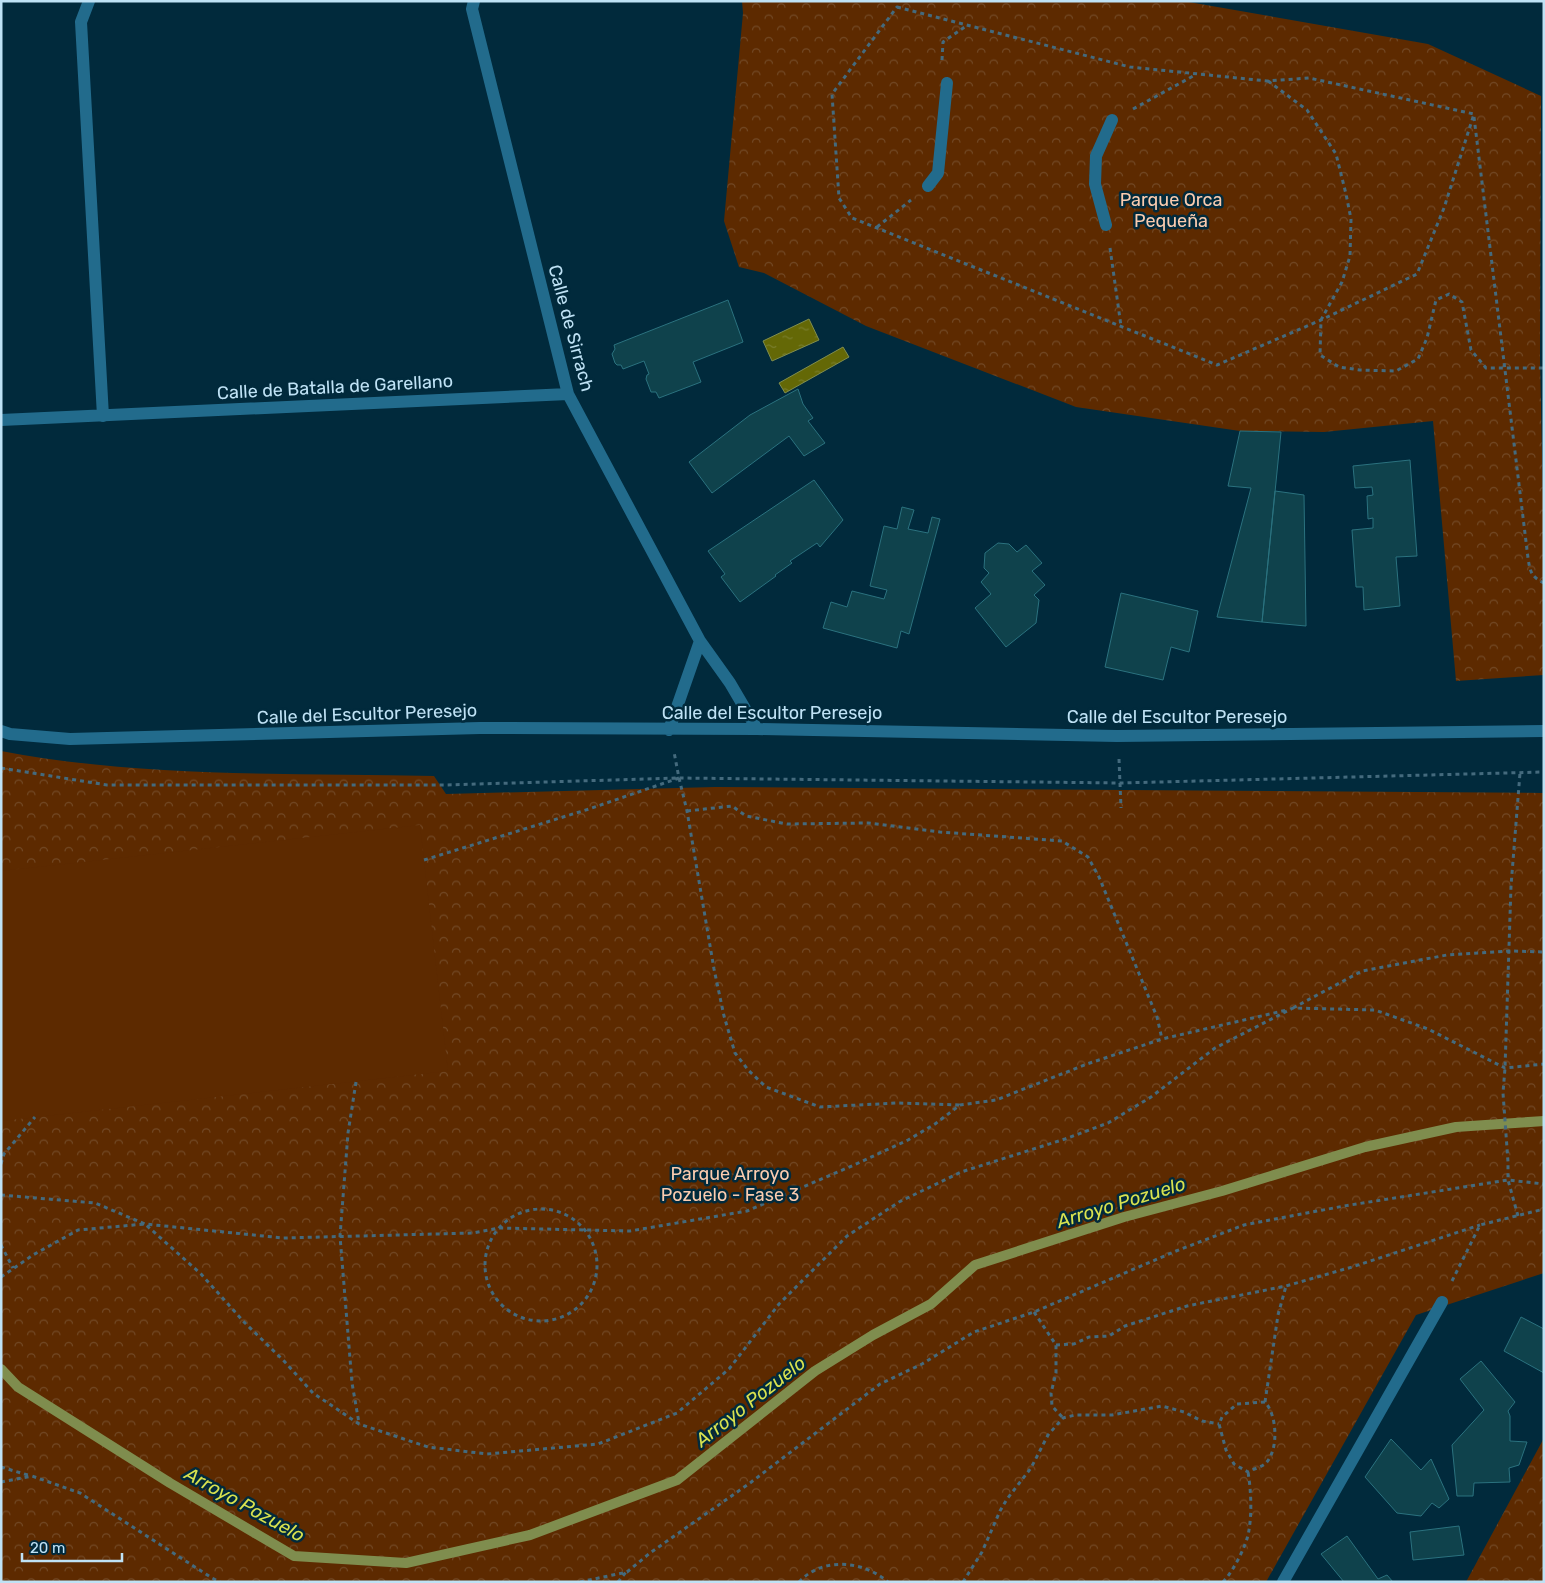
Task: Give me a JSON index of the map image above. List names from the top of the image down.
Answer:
{
  "streets": {
    "street": ["Calle de Sirrach", "Calle de Batalla de Garellano", "Calle del Escultor Peresejo"]
  },
  "crossings": [
    ["Calle de Sirrach", "Calle de Batalla de Garellano"],
    ["Calle de Sirrach", "Calle del Escultor Peresejo"]
  ],
  "water": ["Arroyo Pozuelo"],
  "parks": ["Parque Orca Pequeña", "Parque Arroyo Pozuelo - Fase 3"],
  "scale_bar": "20 m"
}
